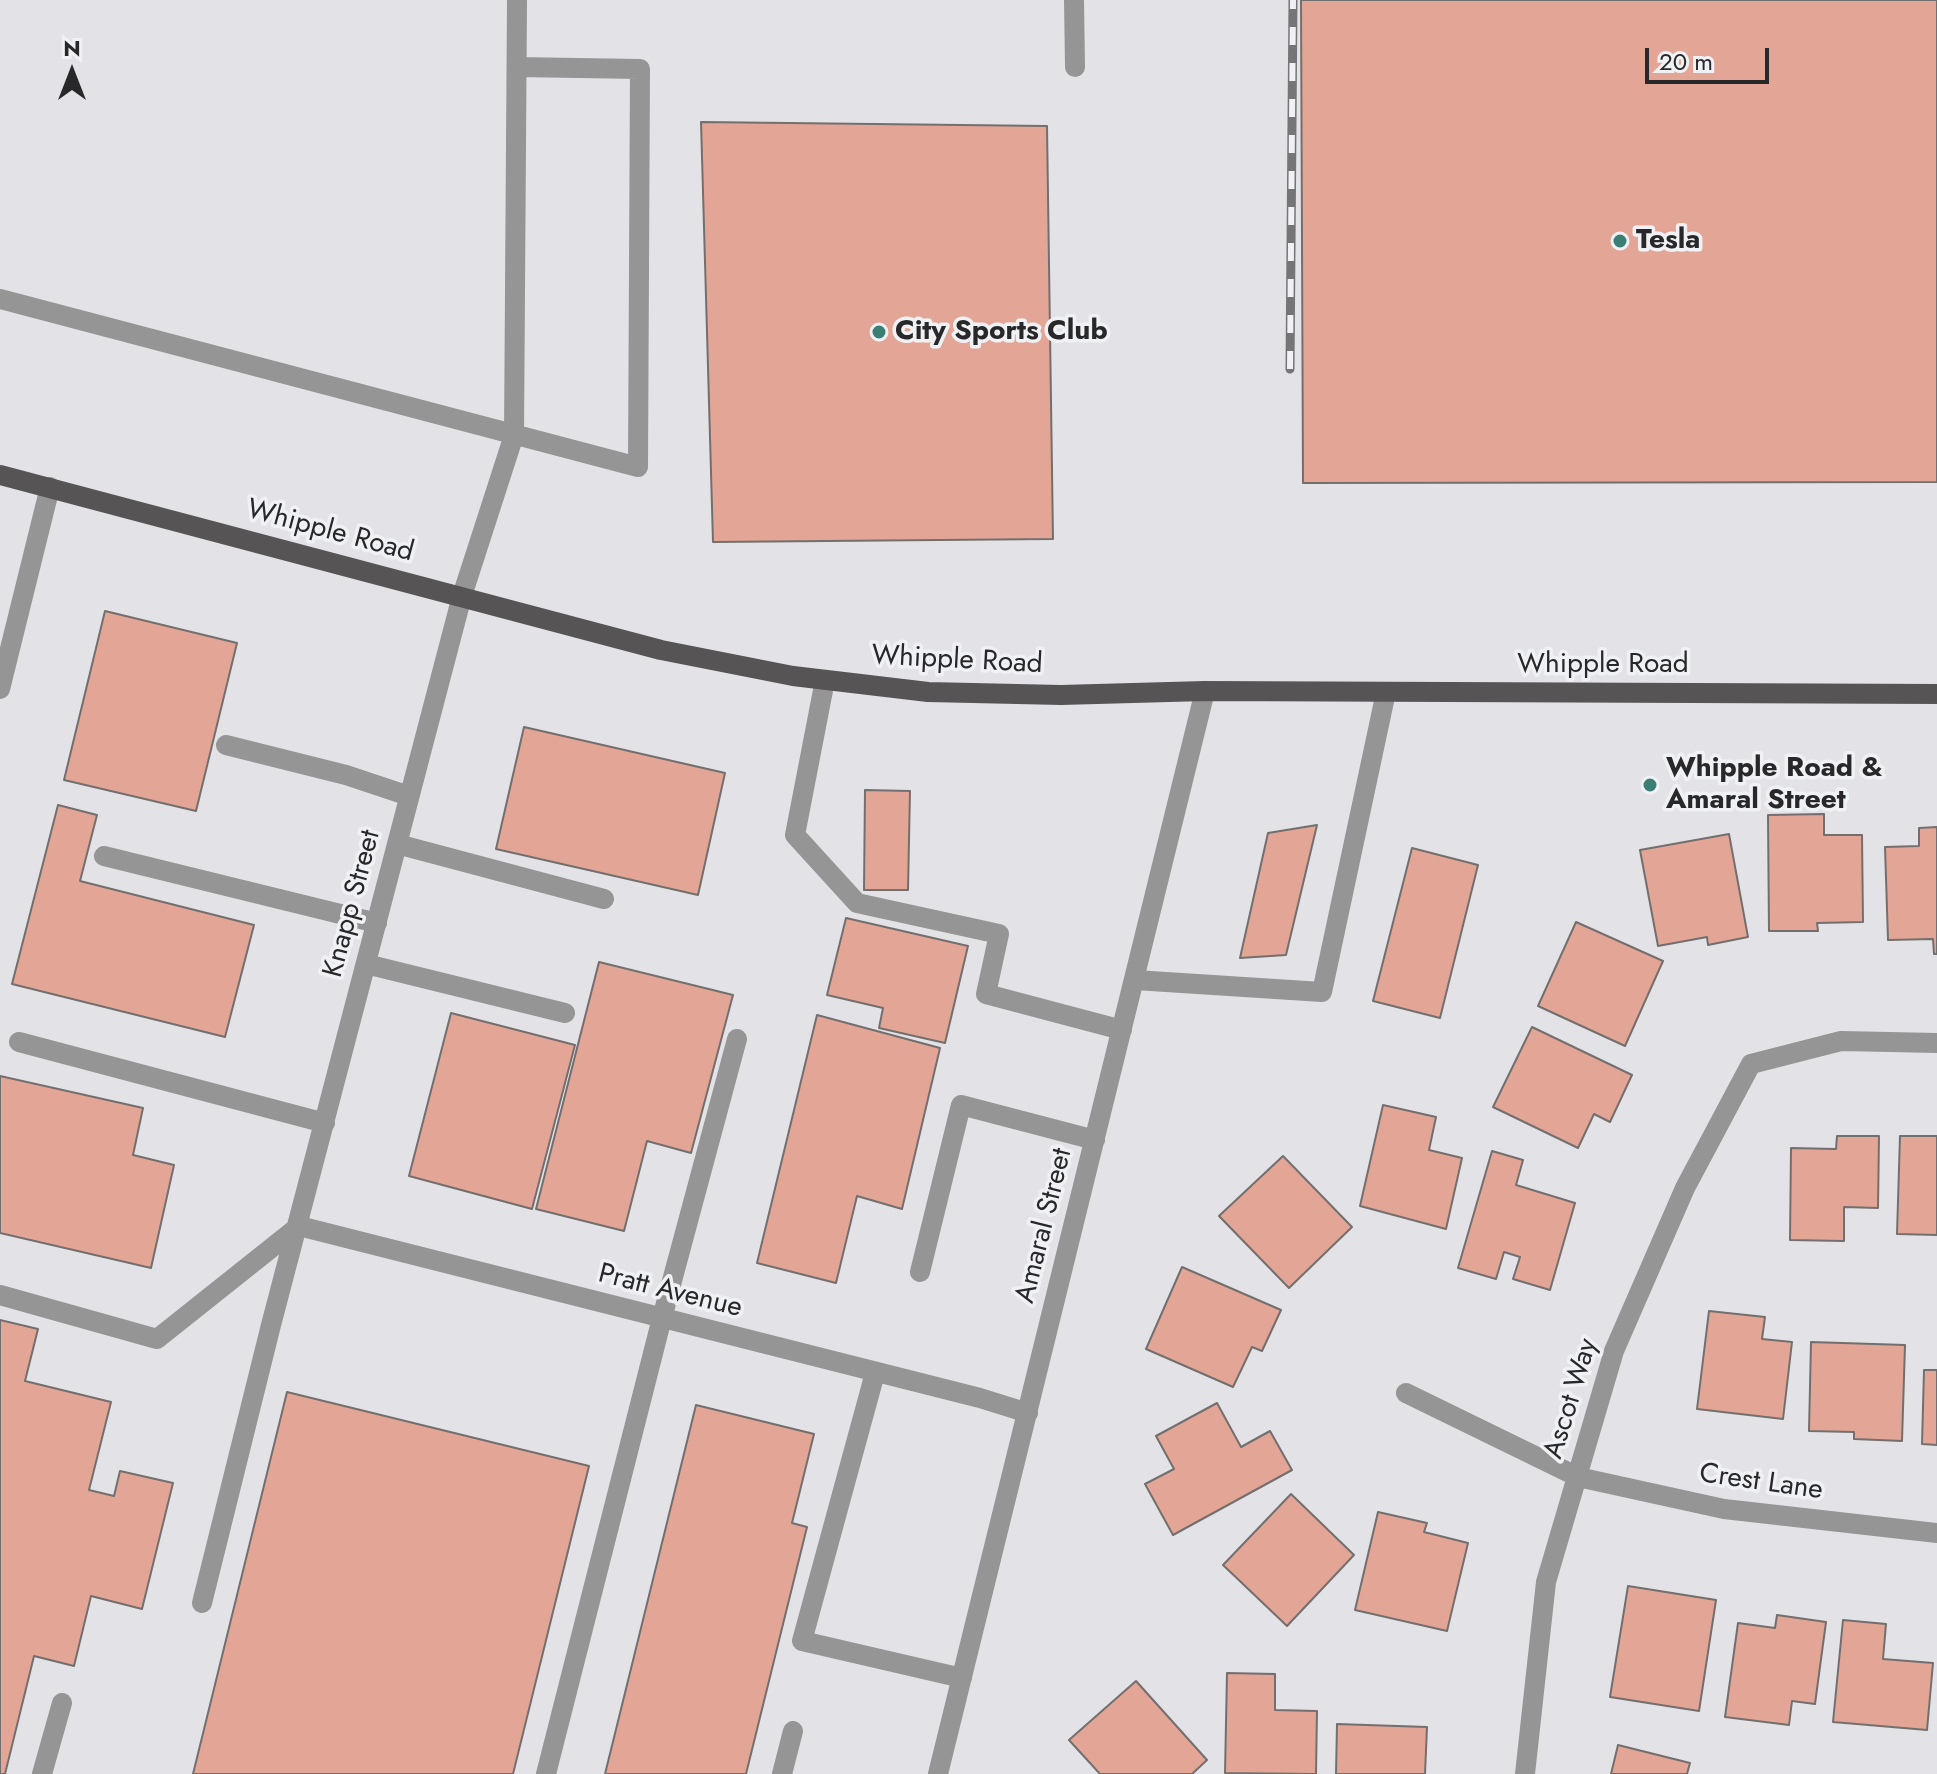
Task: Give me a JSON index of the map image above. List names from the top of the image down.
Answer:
{
  "streets": {
    "main road": ["Whipple Road"],
    "street": [
      "Knapp Street",
      "Amaral Street",
      "Pratt Avenue",
      "Ascot Way",
      "Crest Lane"
    ]
  },
  "crossings": [
    ["Whipple Road", "Knapp Street"],
    ["Whipple Road", "Amaral Street"],
    ["Knapp Street", "Pratt Avenue"],
    ["Amaral Street", "Pratt Avenue"],
    ["Ascot Way", "Crest Lane"]
  ],
  "places": ["Tesla", "City Sports Club", "Whipple Road & Amaral Street"],
  "scale_bar": "20 m",
  "north": "top"
}
